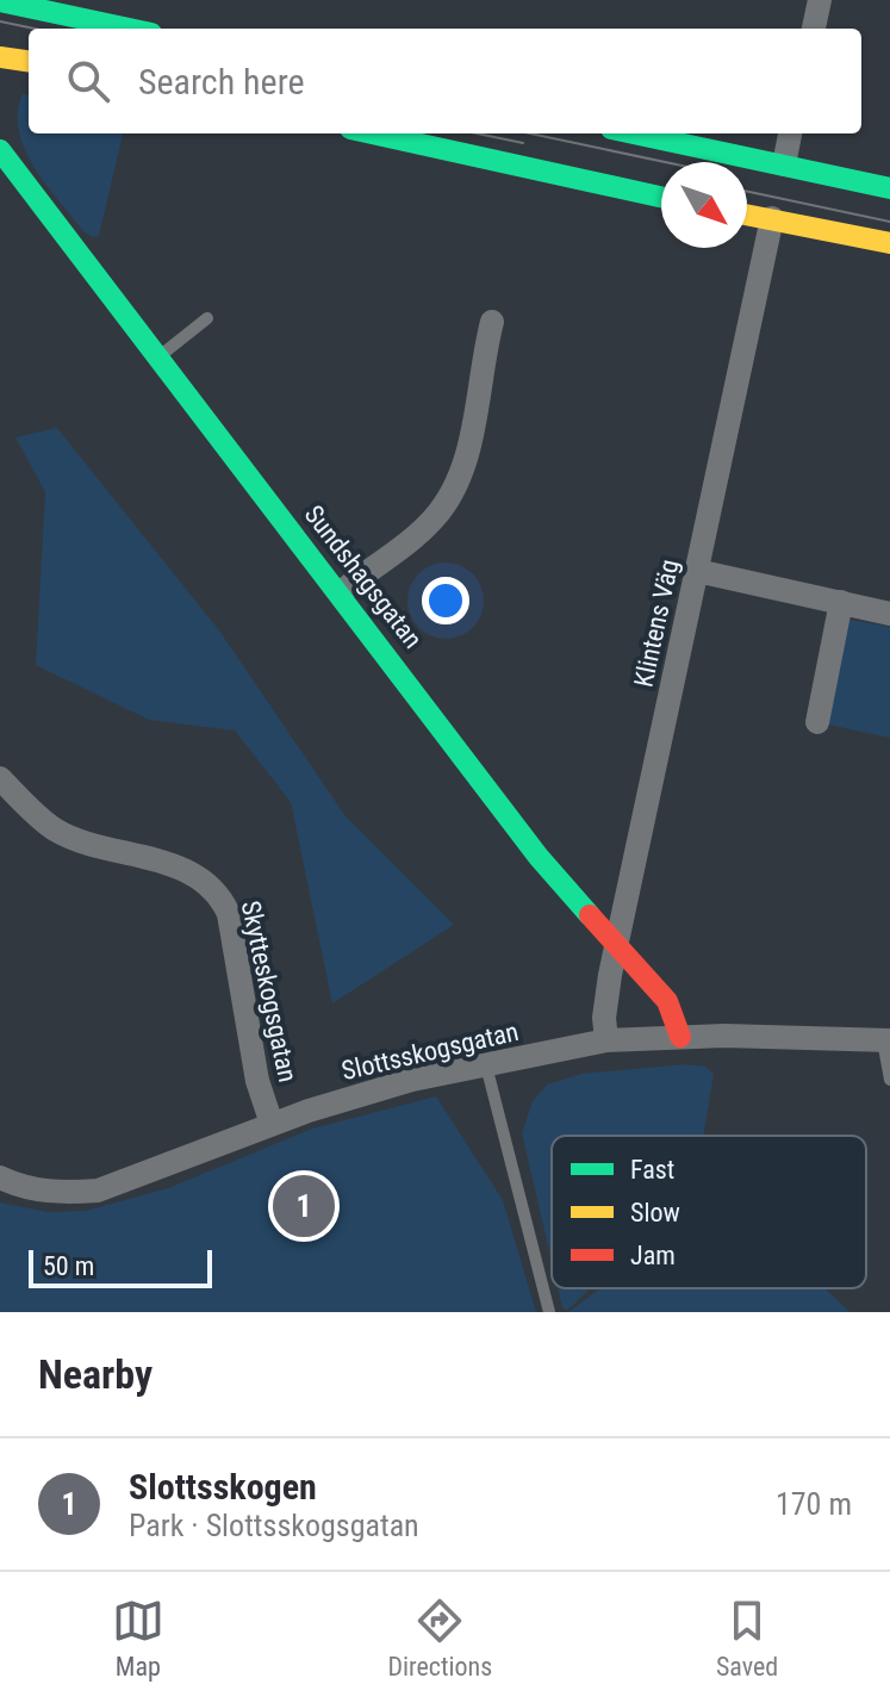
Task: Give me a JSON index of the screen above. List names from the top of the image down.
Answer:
{
  "streets": {
    "street": [
      "Sundshagsgatan",
      "Klintens Väg",
      "Skytteskogsgatan",
      "Slottsskogsgatan"
    ]
  },
  "crossings": [
    ["Sundshagsgatan", "Klintens Väg"],
    ["Sundshagsgatan", "Slottsskogsgatan"],
    ["Klintens Väg", "Slottsskogsgatan"],
    ["Skytteskogsgatan", "Slottsskogsgatan"]
  ],
  "legend": ["Fast", "Slow", "Jam"],
  "scale_bar": "50 m",
  "north": "bottom right",
  "page": {
    "search": "Search here",
    "pins": "1",
    "scale": "50 m",
    "heading": "Nearby",
    "list": [
      {
        "mark": "1",
        "name": "Slottsskogen",
        "note": "Park · Slottsskogsgatan",
        "value": "170 m"
      }
    ],
    "nav": ["Map", "Directions", "Saved"]
  }
}
